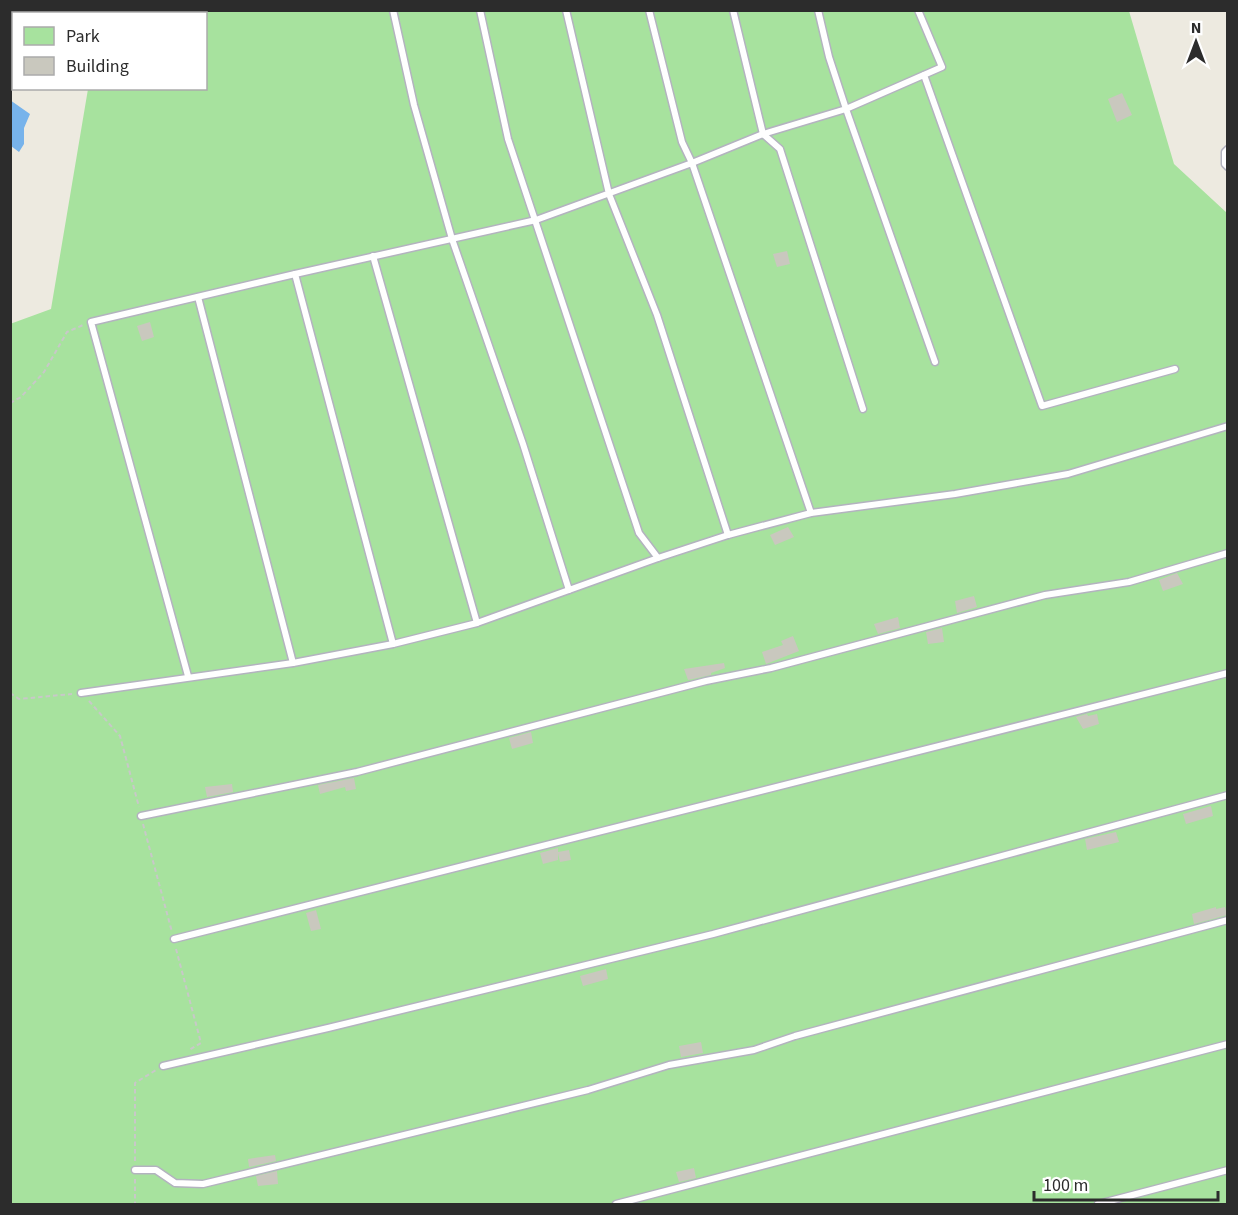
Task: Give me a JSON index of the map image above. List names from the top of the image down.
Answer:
{
  "legend": ["Park", "Building"],
  "scale_bar": "100 m",
  "north": "top"
}
